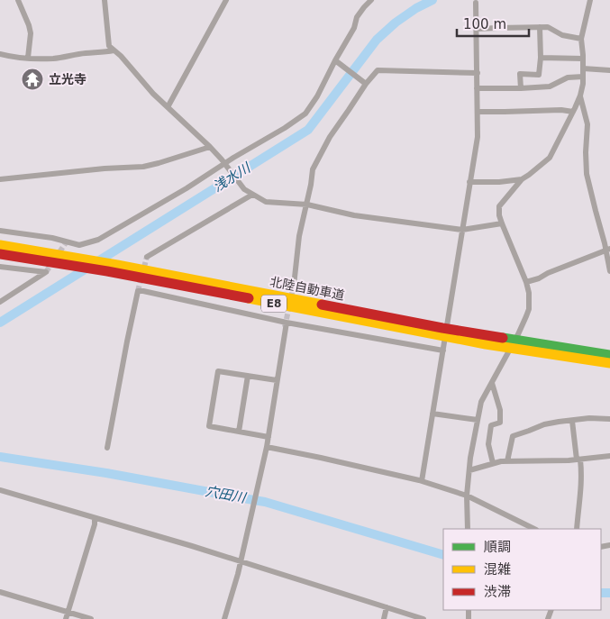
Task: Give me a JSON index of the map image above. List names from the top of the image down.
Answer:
{
  "streets": {
    "highway": ["北陸自動車道", "E8"]
  },
  "water": ["浅水川", "穴田川"],
  "places": {
    "temple": ["立光寺"]
  },
  "legend": ["順調", "混雑", "渋滞"],
  "scale_bar": "100 m"
}
